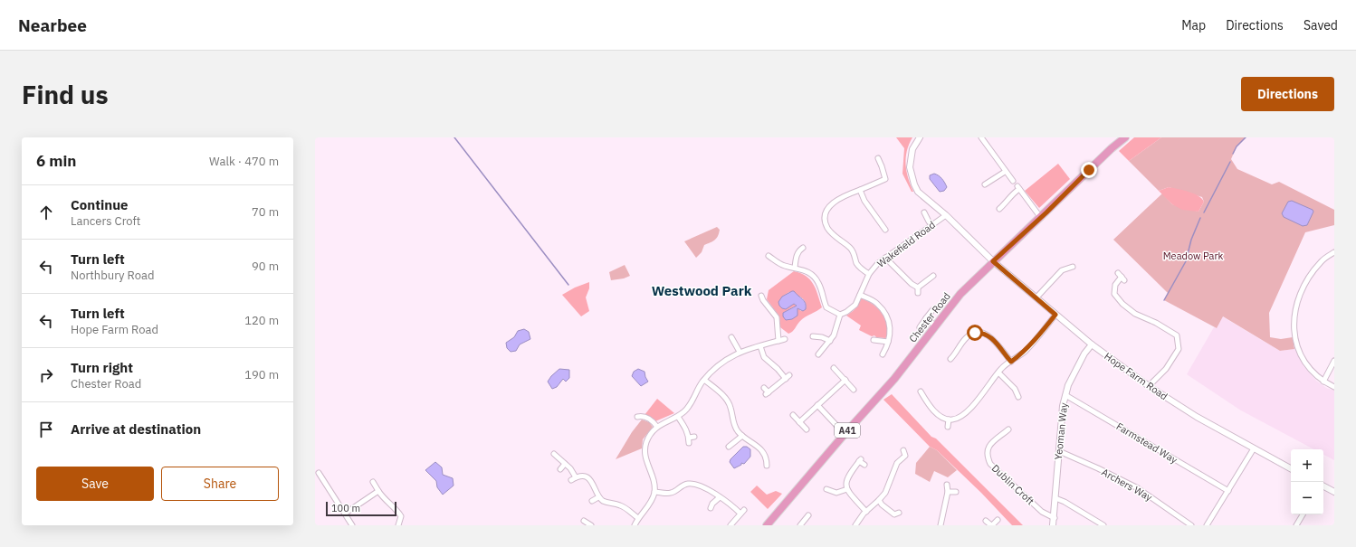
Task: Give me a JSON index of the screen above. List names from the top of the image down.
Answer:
{
  "streets": {
    "main road": ["Chester Road", "A41"],
    "street": [
      "Wakefield Road",
      "Hope Farm Road",
      "Yeoman Way",
      "Farmstead Way",
      "Dublin Croft",
      "Archers Way"
    ]
  },
  "crossings": [
    ["Wakefield Road", "Hope Farm Road"],
    ["Chester Road", "Hope Farm Road"],
    ["Hope Farm Road", "Yeoman Way"],
    ["Yeoman Way", "Farmstead Way"],
    ["Yeoman Way", "Dublin Croft"],
    ["Yeoman Way", "Archers Way"]
  ],
  "districts": ["Westwood Park"],
  "parks": ["Meadow Park"],
  "scale_bar": "100 m",
  "page": {
    "header": "Nearbee",
    "nav": ["Map", "Directions", "Saved"],
    "buttons": [
      "Directions",
      ["Save", "Share"]
    ],
    "title": "Find us",
    "heading": ["6 min", "Walk · 470 m"],
    "list": [
      ["Continue", "Lancers Croft", "70 m"],
      ["Turn left", "Northbury Road", "90 m"],
      ["Turn left", "Hope Farm Road", "120 m"],
      ["Turn right", "Chester Road", "190 m"],
      "Arrive at destination"
    ],
    "map_buttons": ["+", "−"],
    "scale": "100 m"
  }
}
